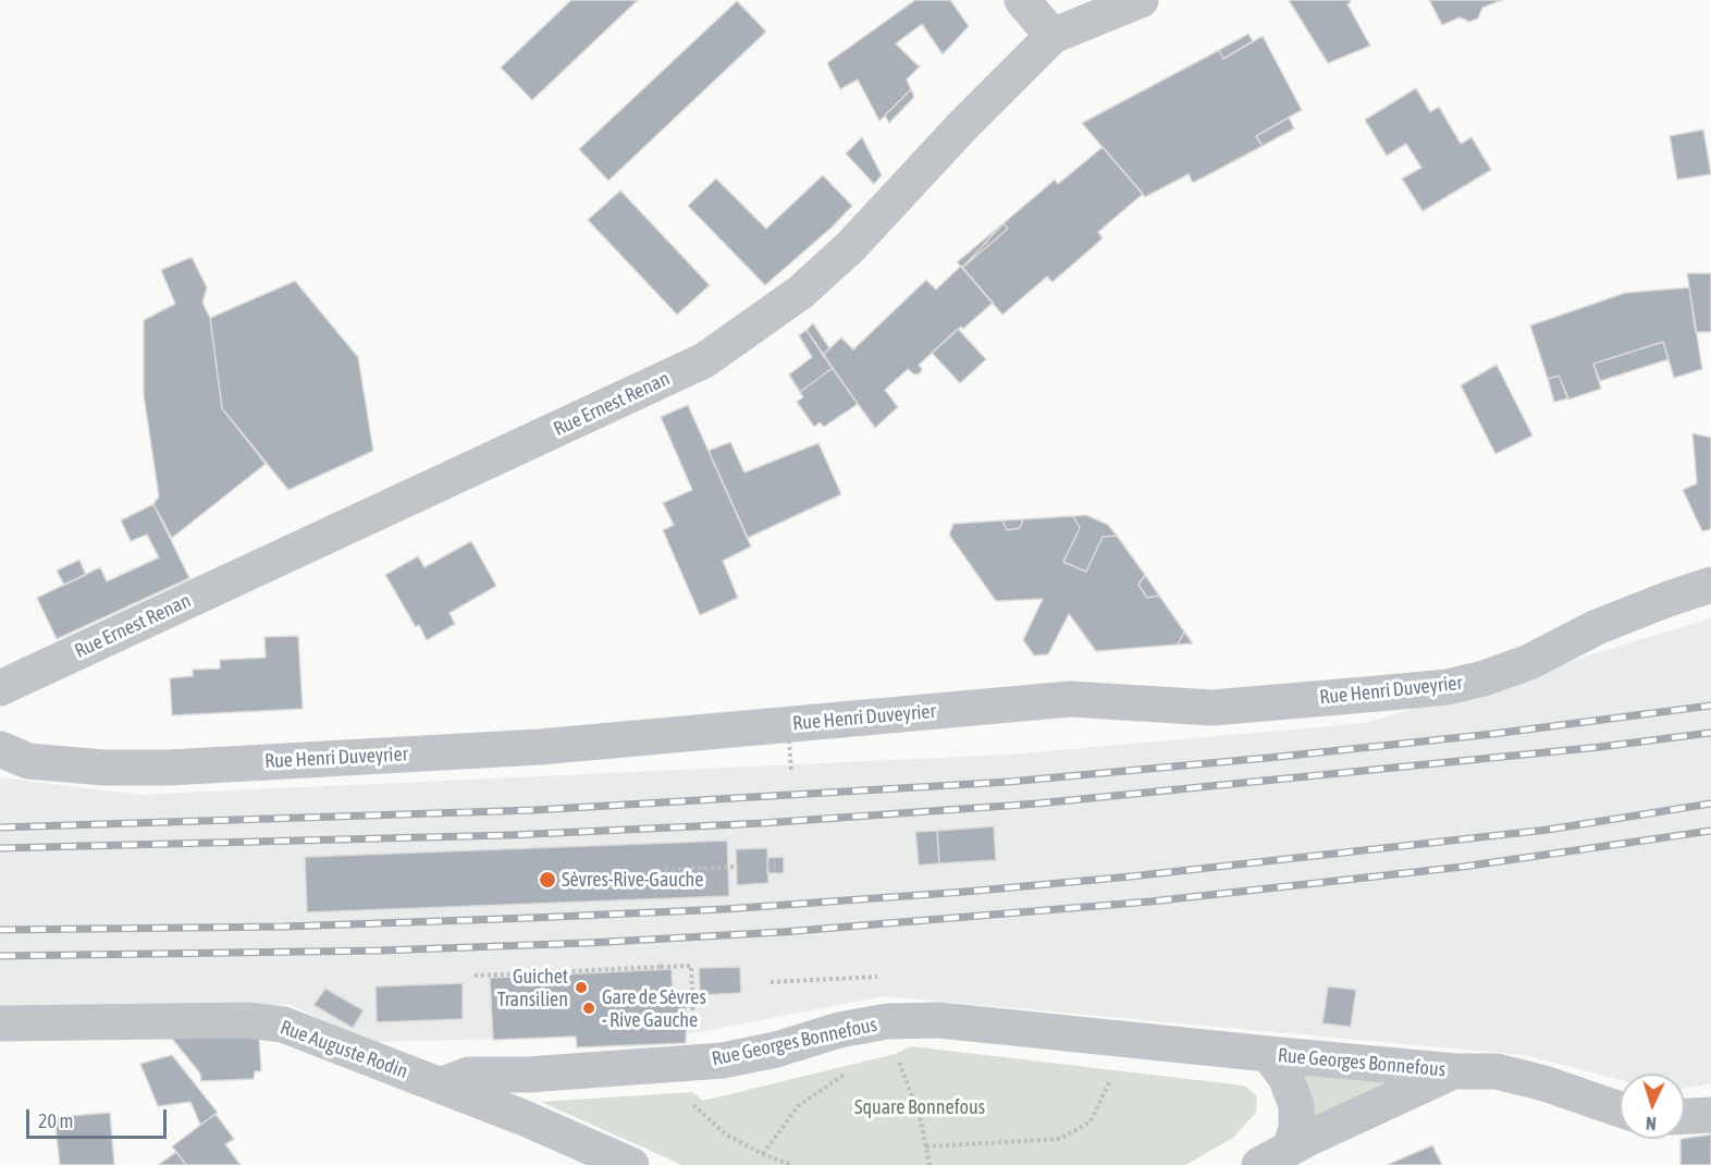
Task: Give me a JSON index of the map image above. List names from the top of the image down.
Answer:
{
  "streets": {
    "street": [
      "Rue Ernest Renan",
      "Rue Henri Duveyrier",
      "Rue Georges Bonnefous",
      "Rue Auguste Rodin"
    ]
  },
  "crossings": [
    ["Rue Georges Bonnefous", "Rue Auguste Rodin"]
  ],
  "parks": ["Square Bonnefous"],
  "places": ["Sèvres-Rive-Gauche", "Guichet Transilien", "Gare de Sèvres - Rive Gauche"],
  "scale_bar": "20 m",
  "north": "bottom"
}
